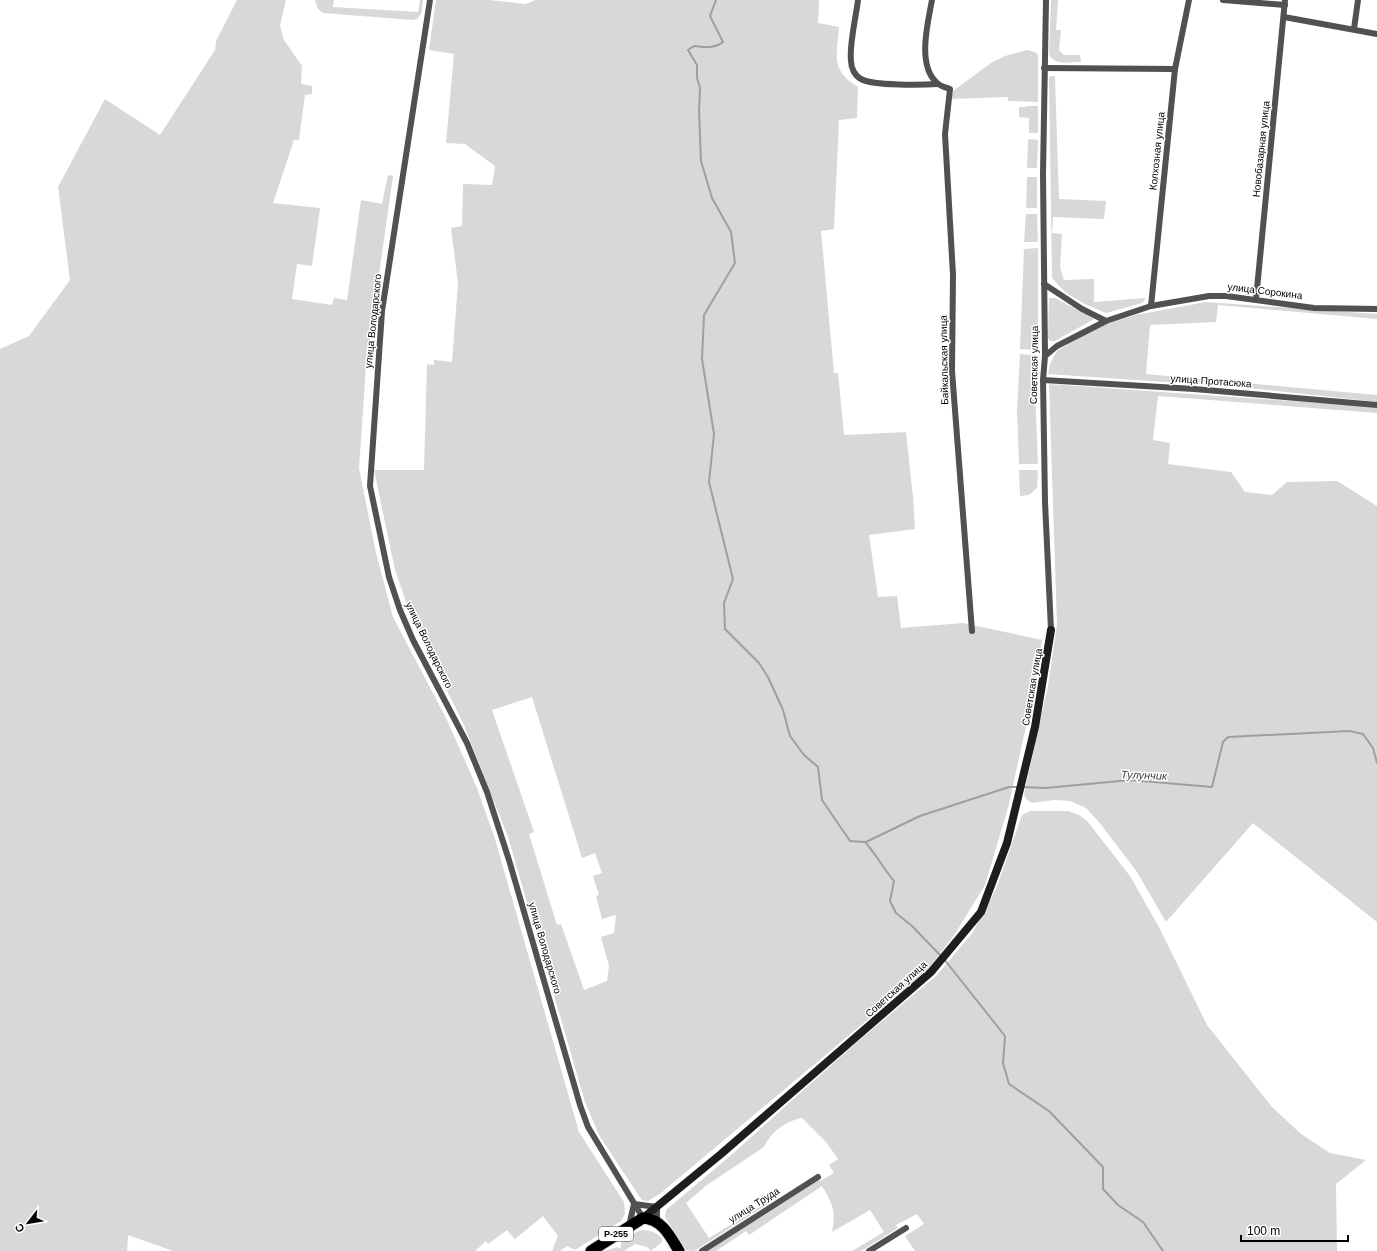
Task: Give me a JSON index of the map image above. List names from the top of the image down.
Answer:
{
  "streets": {
    "highway": ["Р-255"],
    "street": [
      "Новобазарная улица",
      "Колхозная улица",
      "улица Сорокина",
      "улица Володарского",
      "Байкальская улица",
      "Советская улица",
      "улица Протасюка",
      "улица Труда"
    ]
  },
  "crossings": [
    ["Новобазарная улица", "улица Сорокина"],
    ["Колхозная улица", "улица Сорокина"],
    ["улица Сорокина", "Советская улица"],
    ["улица Володарского", "Советская улица"],
    ["улица Володарского", "Р-255"],
    ["Советская улица", "улица Протасюка"],
    ["Советская улица", "Р-255"]
  ],
  "water": ["Тулунчик"],
  "scale_bar": "100 m",
  "north": "bottom left"
}
